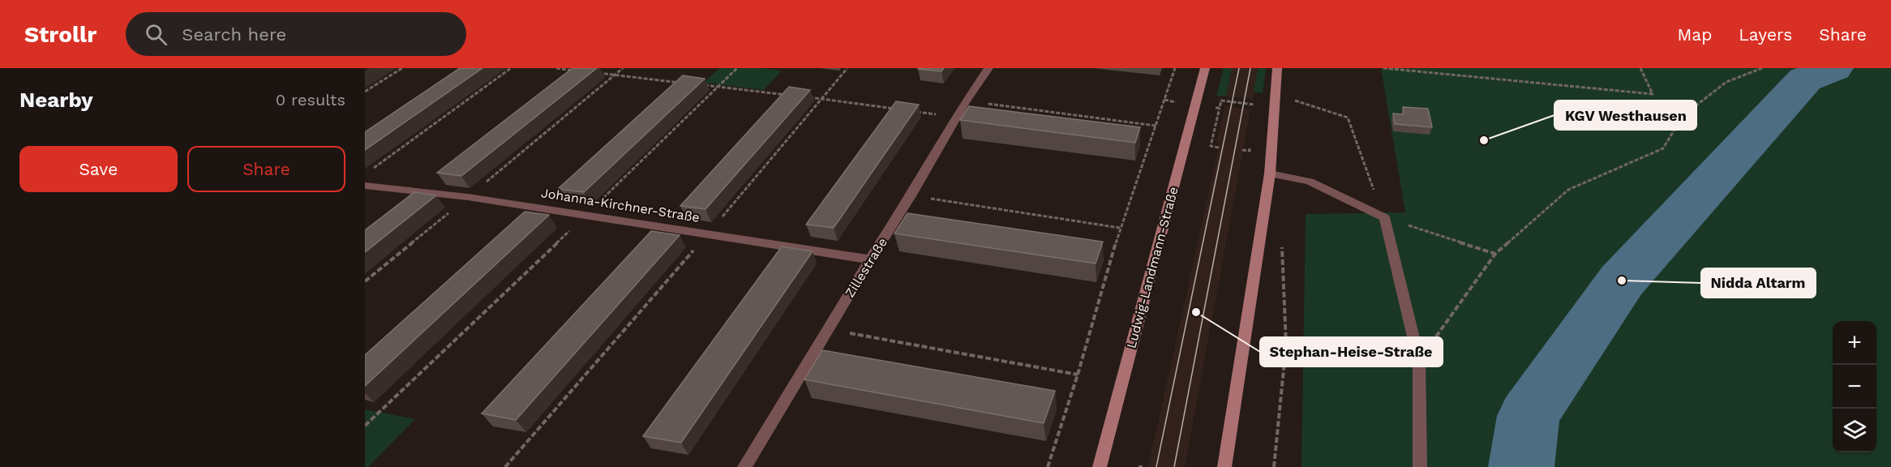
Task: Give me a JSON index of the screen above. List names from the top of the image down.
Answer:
{
  "streets": {
    "main road": ["Ludwig-Landmann-Straße"],
    "street": ["Johanna-Kirchner-Straße", "Zillestraße"]
  },
  "crossings": [
    ["Johanna-Kirchner-Straße", "Zillestraße"]
  ],
  "places": ["KGV Westhausen", "Nidda Altarm", "Stephan-Heise-Straße"],
  "page": {
    "header": "Strollr",
    "search": "Search here",
    "nav": ["Map", "Layers", "Share"],
    "heading": ["Nearby", "0 results"],
    "buttons": ["Save", "Share"],
    "map_buttons": ["+", "−"]
  }
}
